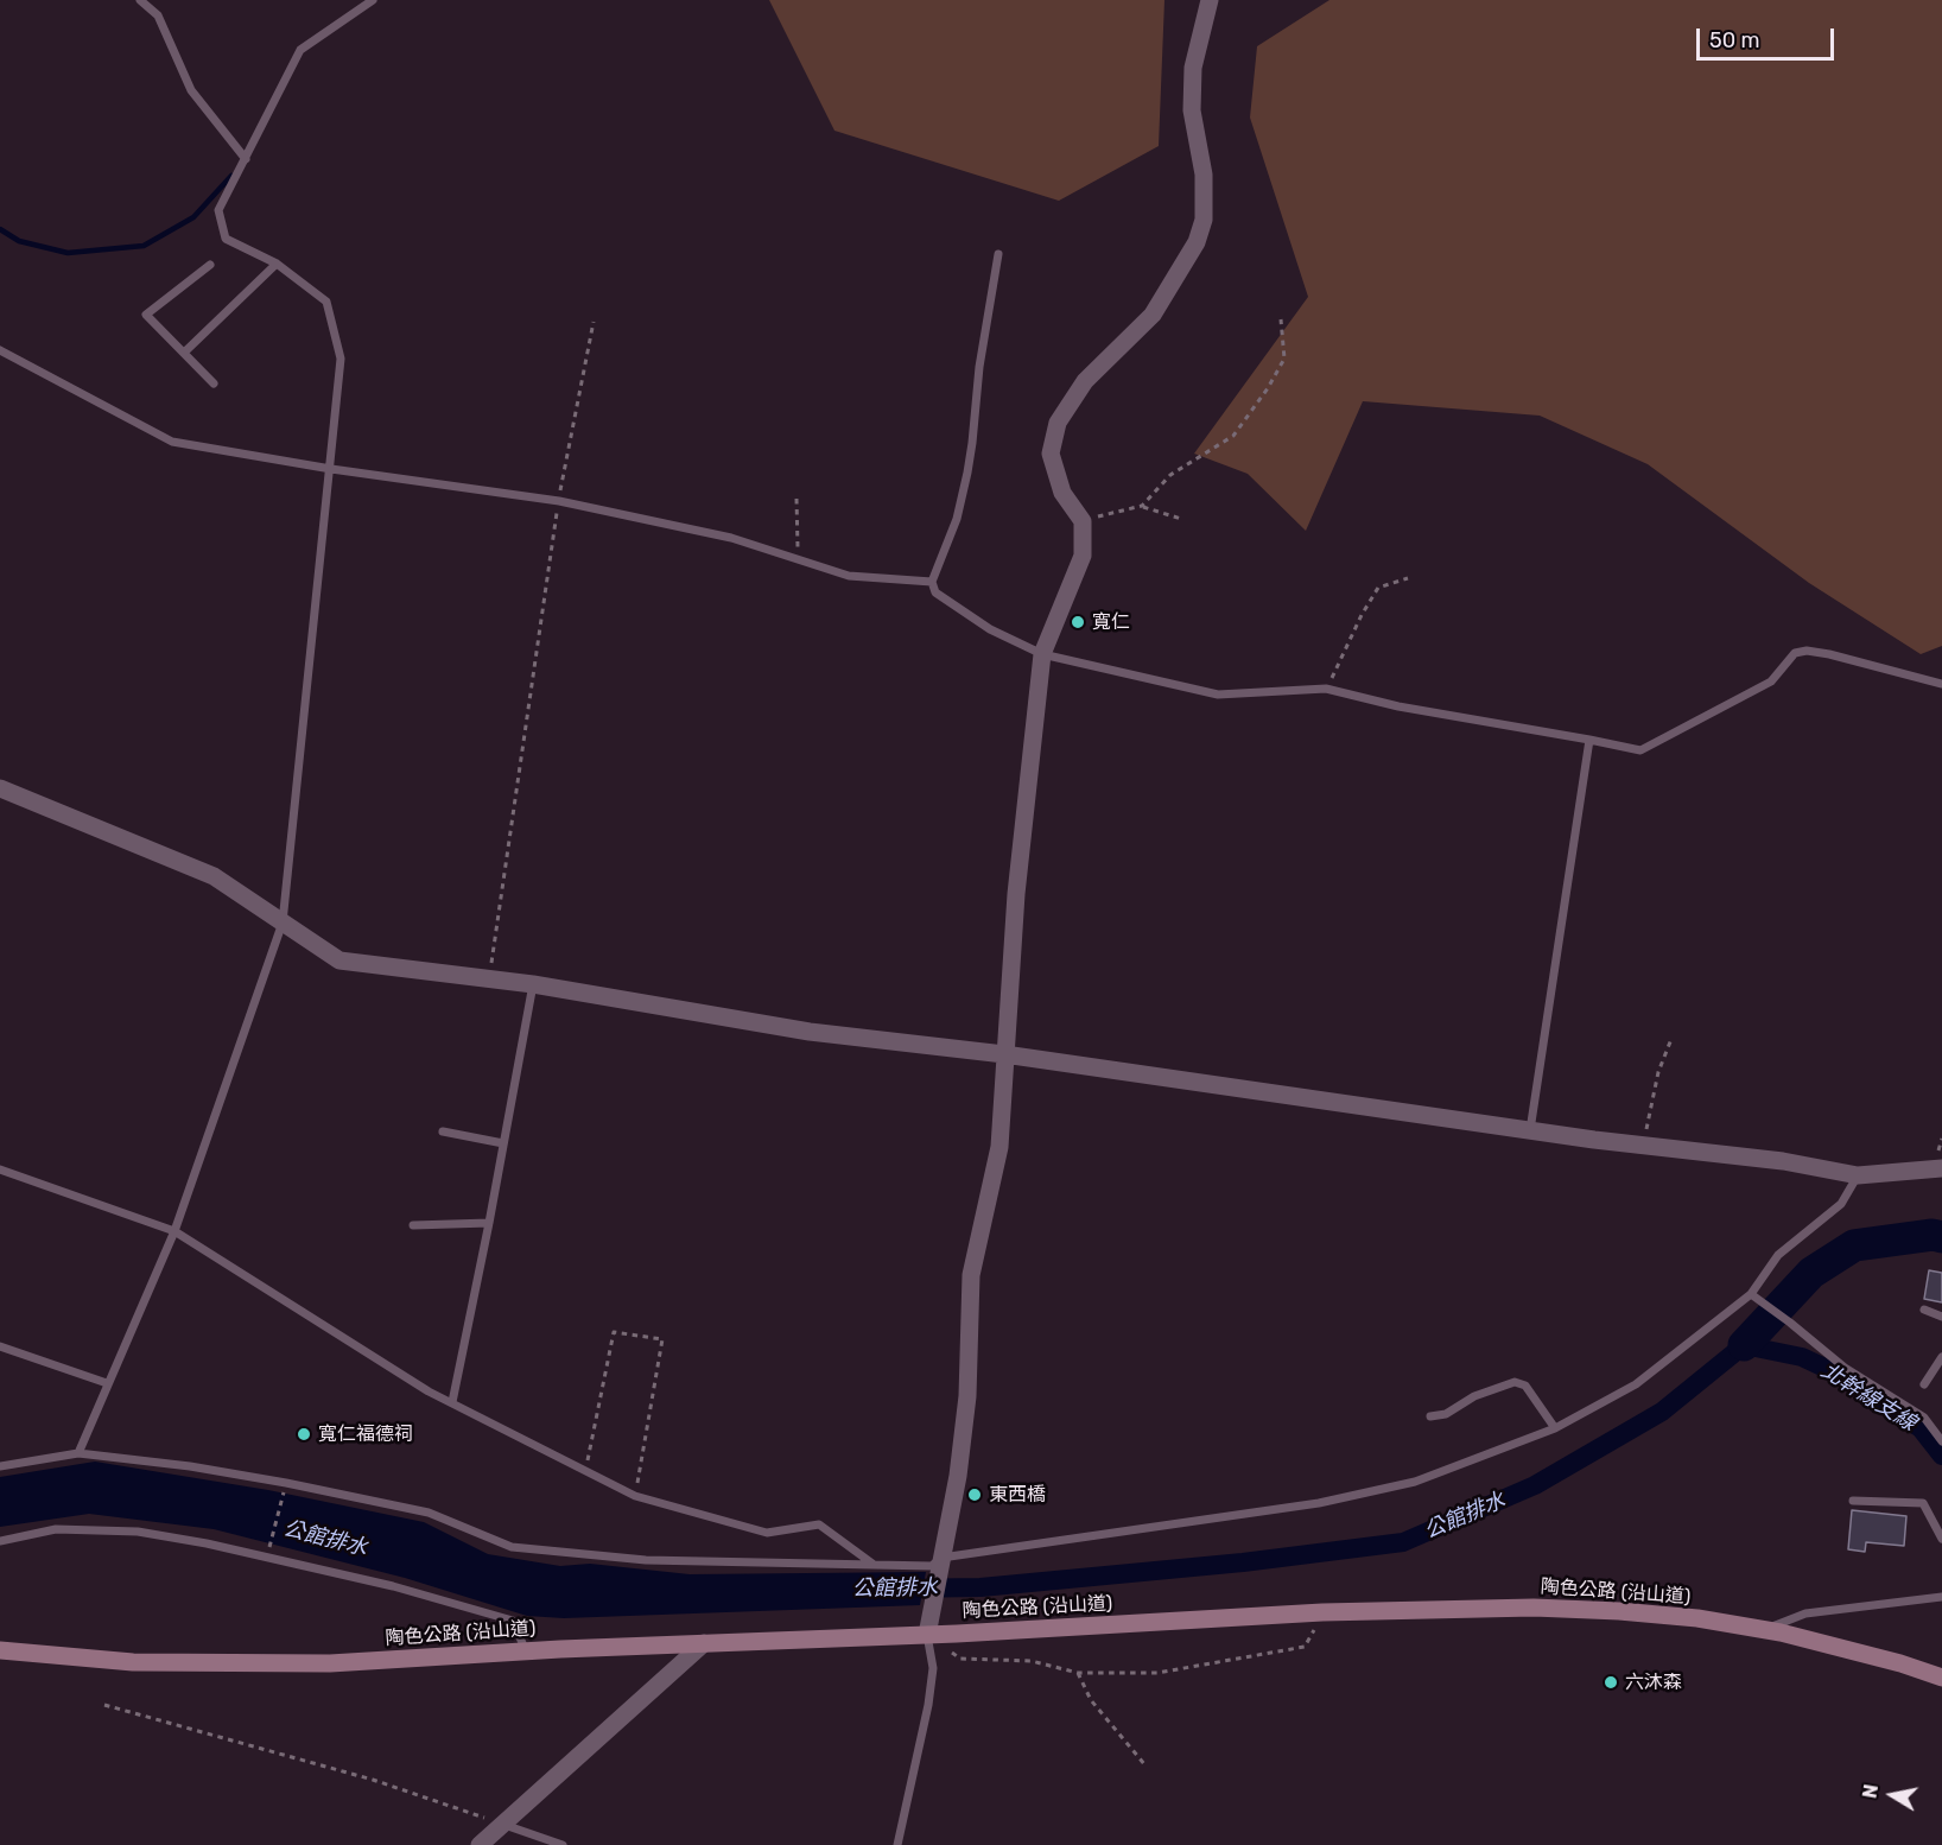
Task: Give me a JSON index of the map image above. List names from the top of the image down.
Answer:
{
  "streets": {
    "main road": ["陶色公路 (沿山道)"]
  },
  "water": ["北幹線支線", "公館排水"],
  "places": [
    "寬仁",
    "寬仁福德祠",
    "東西橋",
    "六沐森"
  ],
  "scale_bar": "50 m",
  "north": "left"
}
